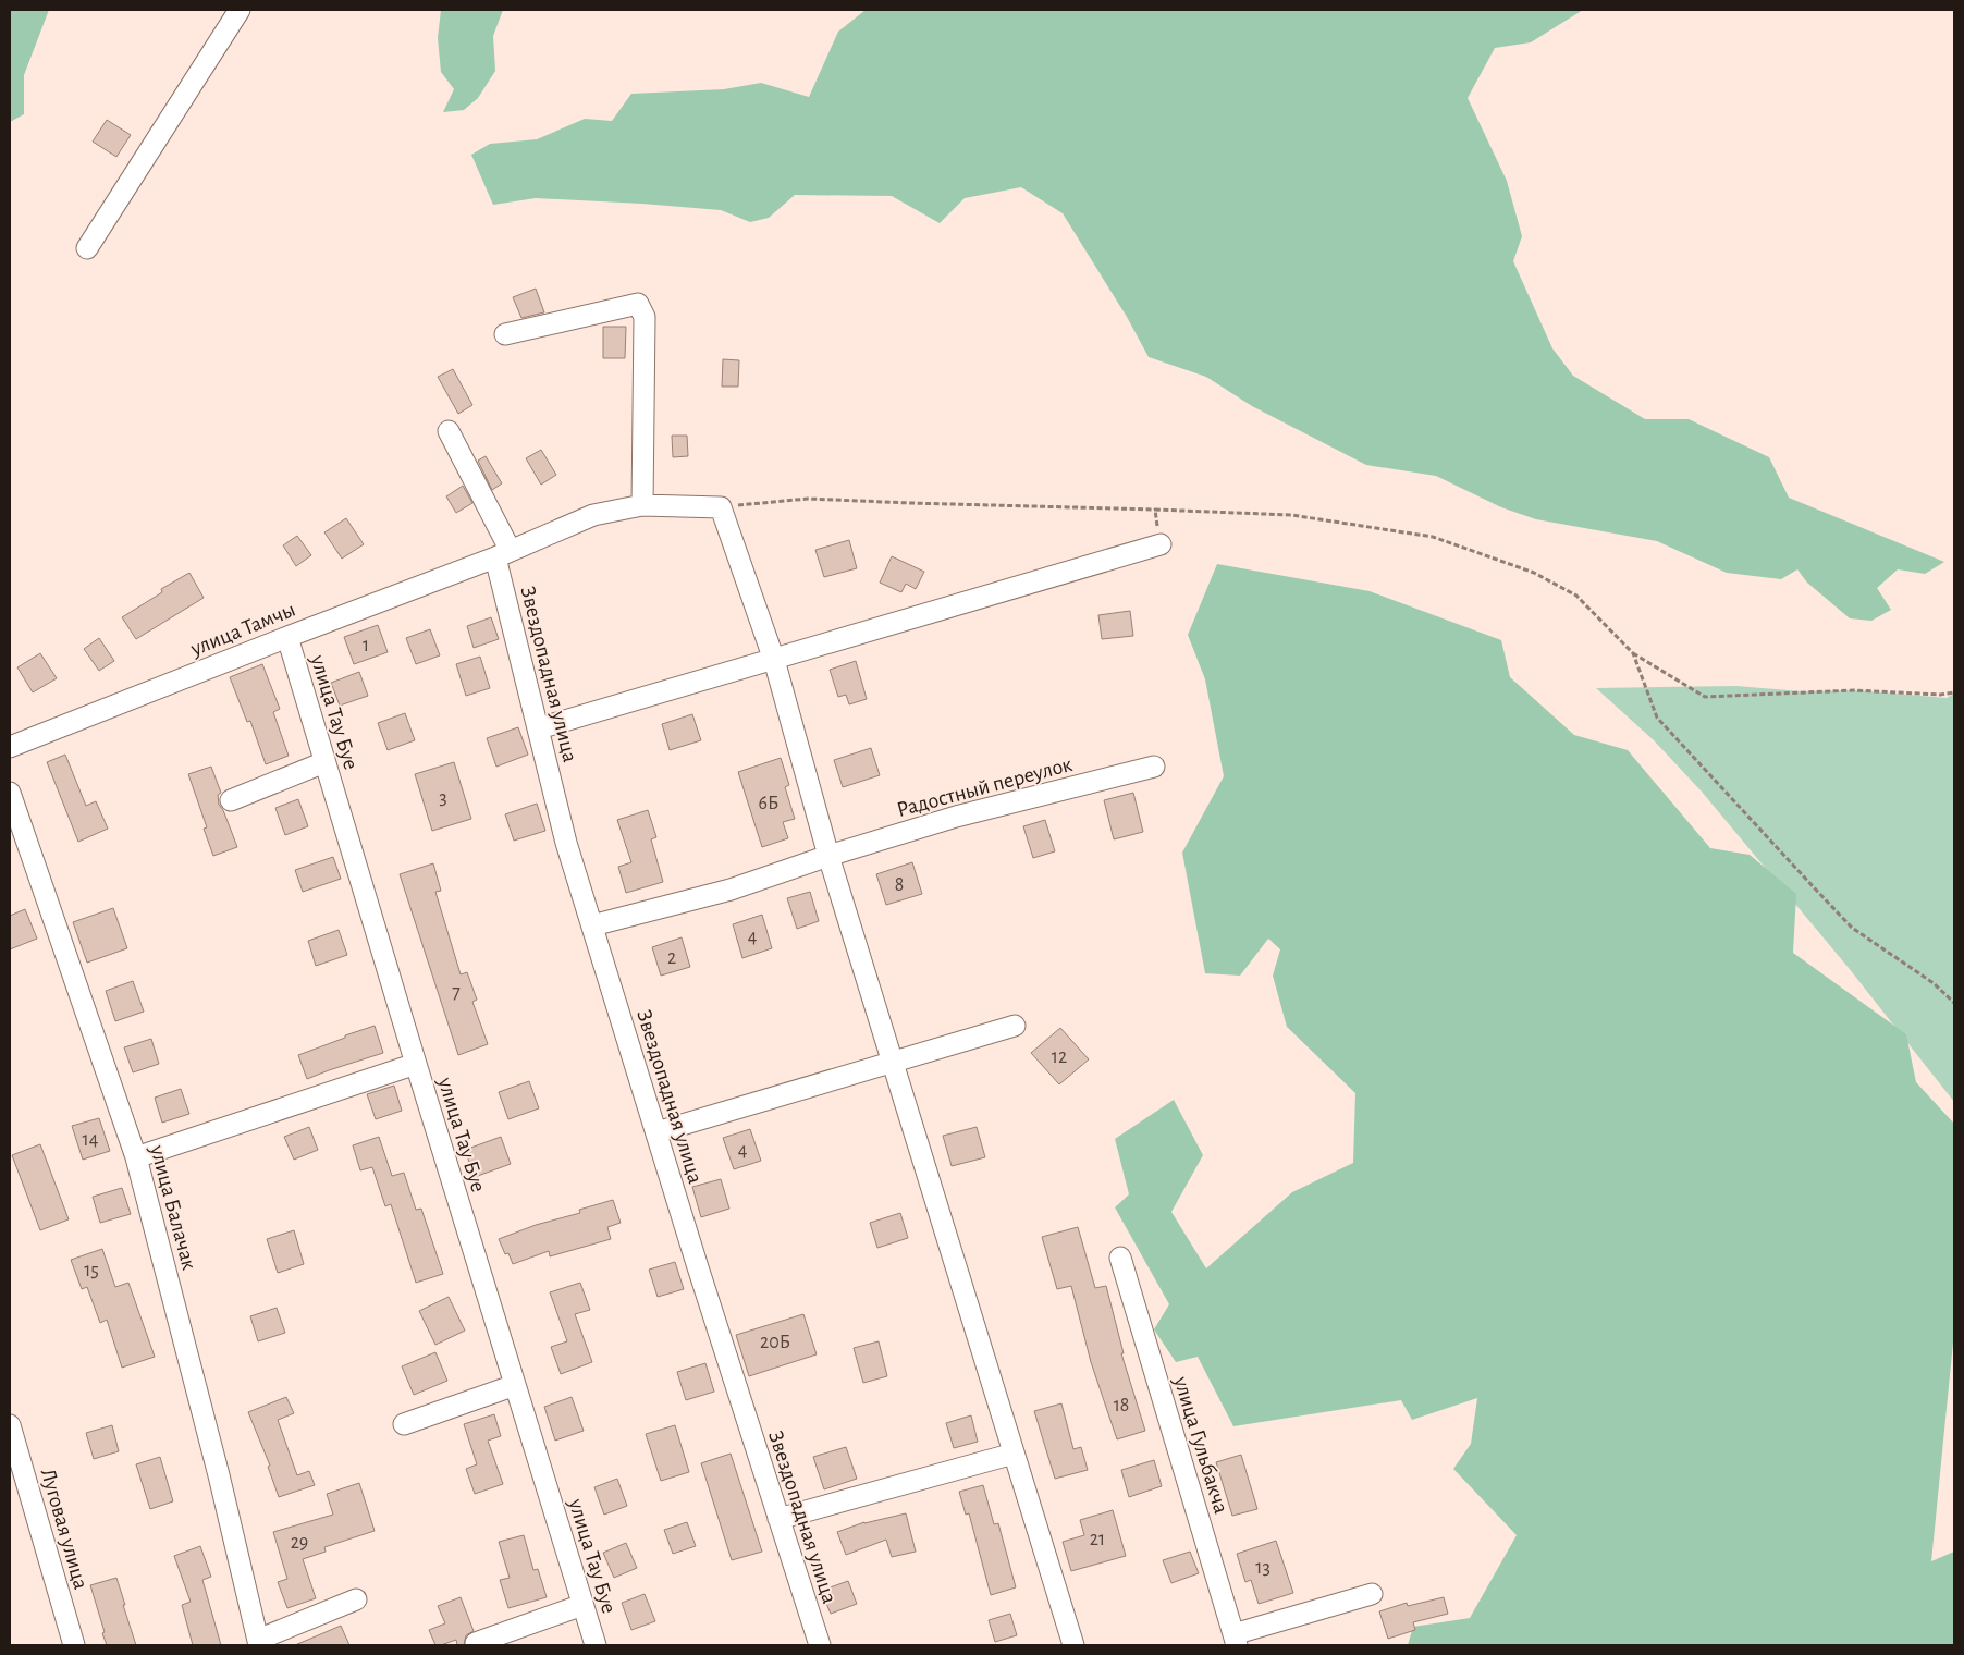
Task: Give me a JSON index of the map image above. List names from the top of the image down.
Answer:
{
  "streets": {
    "street": [
      "улица Тамчы",
      "Звездопадная улица",
      "улица Тау Буе",
      "Радостный переулок",
      "улица Балачак",
      "улица Гульбакча",
      "Луговая улица"
    ]
  },
  "crossings": [
    ["улица Тамчы", "Звездопадная улица"],
    ["улица Тамчы", "улица Тау Буе"],
    ["Звездопадная улица", "Радостный переулок"]
  ],
  "house_numbers": [
    "1",
    "3",
    "6Б",
    "8",
    "4",
    "2",
    "7",
    "12",
    "14",
    "4",
    "15",
    "20Б",
    "18",
    "21",
    "29",
    "13"
  ]
}
